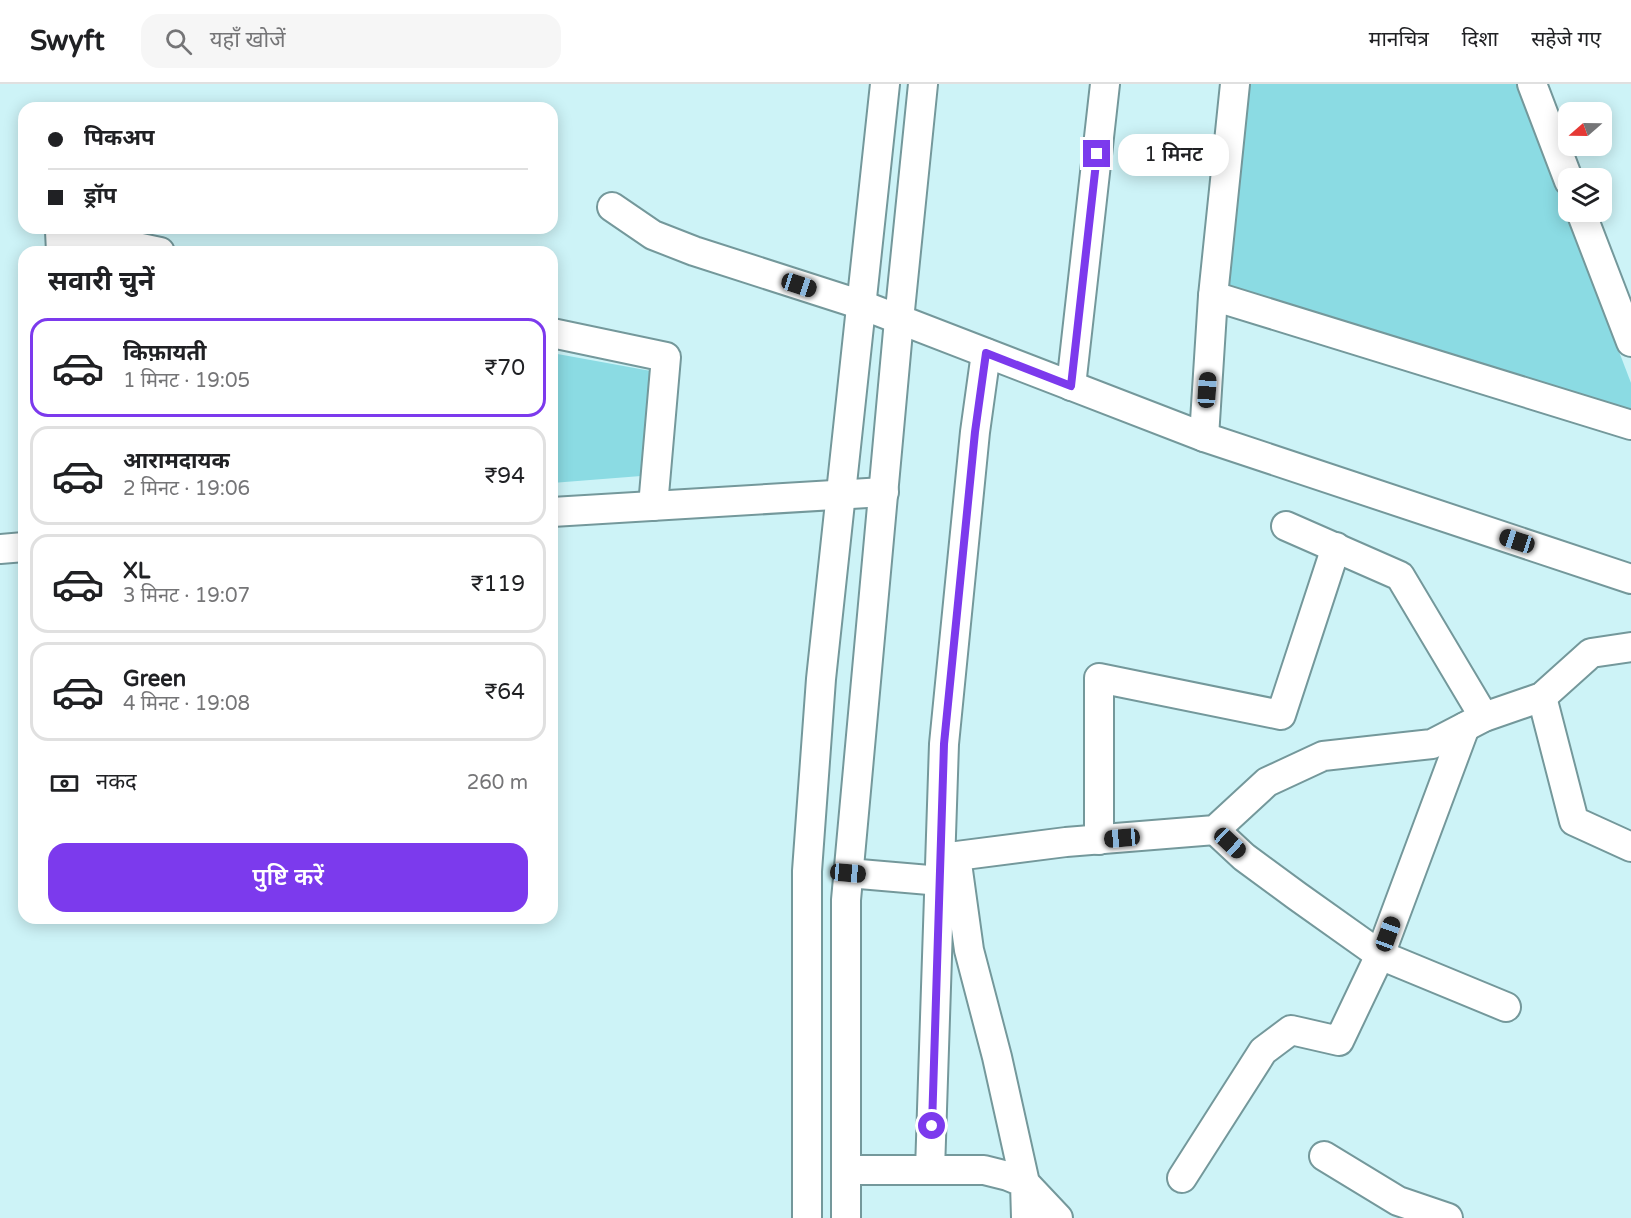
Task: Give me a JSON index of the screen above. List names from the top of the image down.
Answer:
{
  "north": "left",
  "page": {
    "header": "Swyft",
    "search": "यहाँ खोजें",
    "nav": ["मानचित्र", "दिशा", "सहेजे गए"],
    "banner": ["पिकअप", "ड्रॉप"],
    "bubble": "1 मिनट",
    "heading": "सवारी चुनें",
    "list": [
      {
        "name": "किफ़ायती",
        "note": "1 मिनट · 19:05",
        "value": "₹70"
      },
      {
        "name": "आरामदायक",
        "note": "2 मिनट · 19:06",
        "value": "₹94"
      },
      {
        "name": "XL",
        "note": "3 मिनट · 19:07",
        "value": "₹119"
      },
      {
        "name": "Green",
        "note": "4 मिनट · 19:08",
        "value": "₹64"
      }
    ],
    "pay": ["नकद", "260 m"],
    "buttons": "पुष्टि करें"
  }
}
